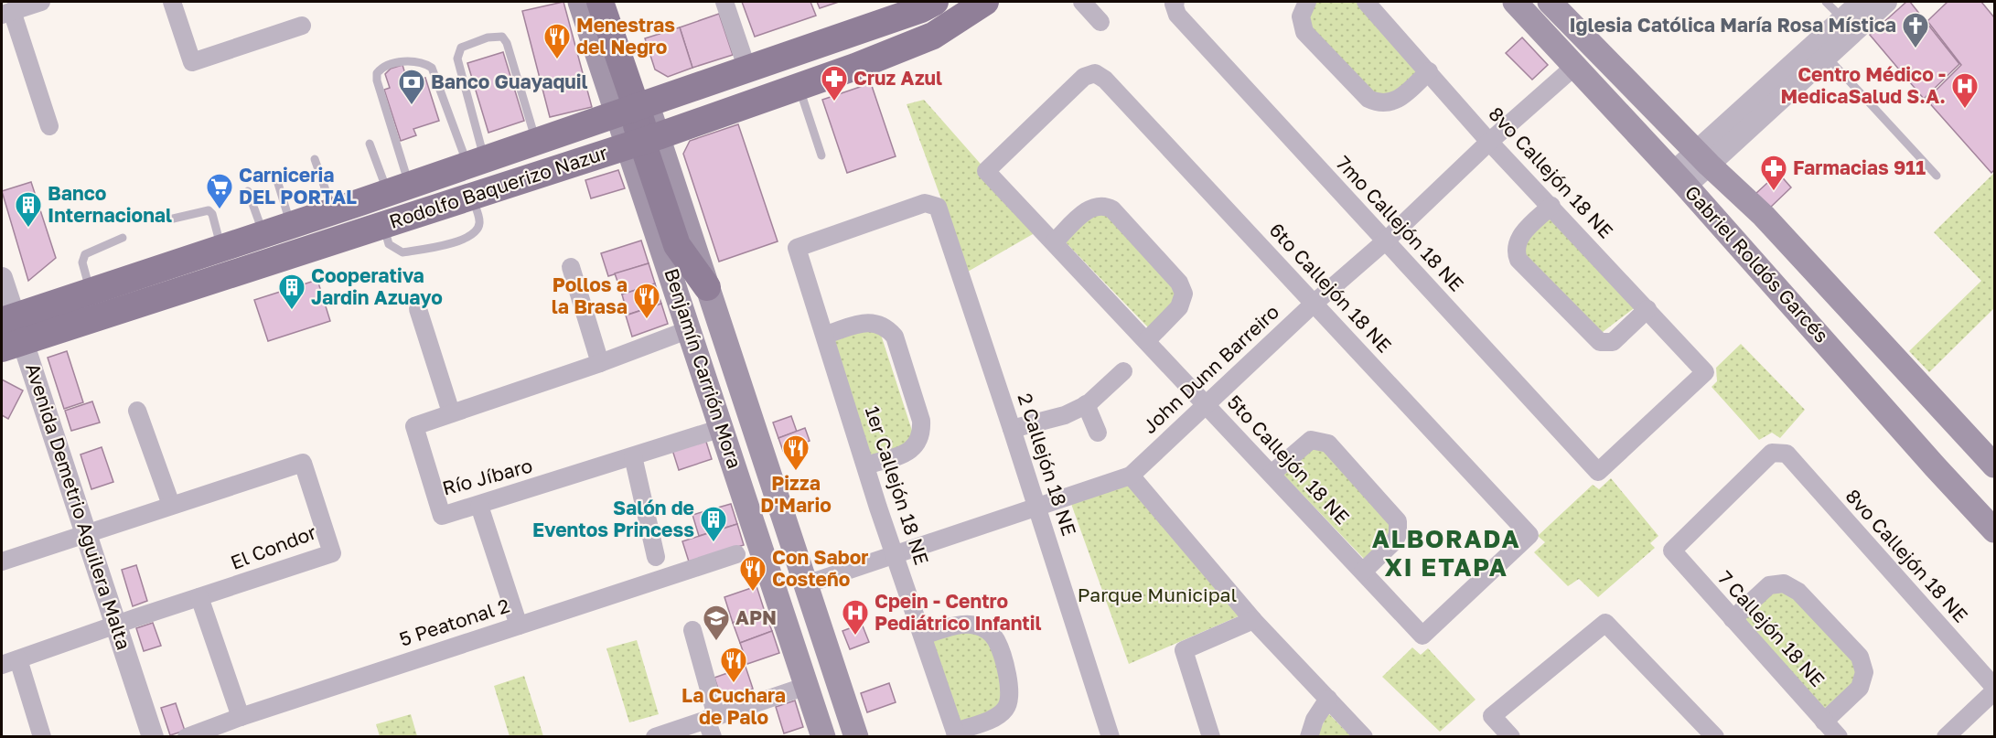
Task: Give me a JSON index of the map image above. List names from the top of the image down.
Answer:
{
  "streets": {
    "main road": ["Rodolfo Baquerizo Nazur", "Gabriel Roldós Garcés", "Benjamín Carrión Mora"],
    "street": [
      "8vo Callejón 18 NE",
      "7mo Callejón 18 NE",
      "6to Callejón 18 NE",
      "John Dunn Barreiro",
      "5to Callejón 18 NE",
      "2 Callejón 18 NE",
      "Río Jíbaro",
      "1er Callejón 18 NE",
      "Avenida Demetrio Aguilera Malta",
      "El Condor",
      "5 Peatonal 2",
      "7 Callejón 18 NE"
    ]
  },
  "crossings": [
    ["8vo Callejón 18 NE", "7mo Callejón 18 NE"],
    ["8vo Callejón 18 NE", "John Dunn Barreiro"],
    ["8vo Callejón 18 NE", "7 Callejón 18 NE"],
    ["Rodolfo Baquerizo Nazur", "Benjamín Carrión Mora"],
    ["Rodolfo Baquerizo Nazur", "Avenida Demetrio Aguilera Malta"],
    ["7mo Callejón 18 NE", "John Dunn Barreiro"],
    ["Gabriel Roldós Garcés", "John Dunn Barreiro"],
    ["6to Callejón 18 NE", "John Dunn Barreiro"],
    ["6to Callejón 18 NE", "5to Callejón 18 NE"],
    ["Benjamín Carrión Mora", "John Dunn Barreiro"],
    ["Benjamín Carrión Mora", "Río Jíbaro"],
    ["John Dunn Barreiro", "5to Callejón 18 NE"],
    ["John Dunn Barreiro", "2 Callejón 18 NE"],
    ["John Dunn Barreiro", "1er Callejón 18 NE"],
    ["2 Callejón 18 NE", "1er Callejón 18 NE"],
    ["Avenida Demetrio Aguilera Malta", "El Condor"]
  ],
  "districts": ["ALBORADA XI ETAPA"],
  "parks": ["Parque Municipal"],
  "places": {
    "church": ["Iglesia Católica María Rosa Mística"],
    "restaurant": [
      "Menestras del Negro",
      "Pollos a la Brasa",
      "Pizza D'Mario",
      "Con Sabor Costeño",
      "La Cuchara de Palo"
    ],
    "pharmacy": ["Cruz Azul", "Farmacias 911"],
    "bank": ["Banco Guayaquil"],
    "hospital": ["Centro Médico - MedicaSalud S.A.", "Cpein - Centro Pediátrico Infantil"],
    "supermarket": ["Carniceria DEL PORTAL"],
    "building": ["Banco Internacional", "Cooperativa Jardin Azuayo", "Salón de Eventos Princess"],
    "school or university": ["APN"]
  }
}
